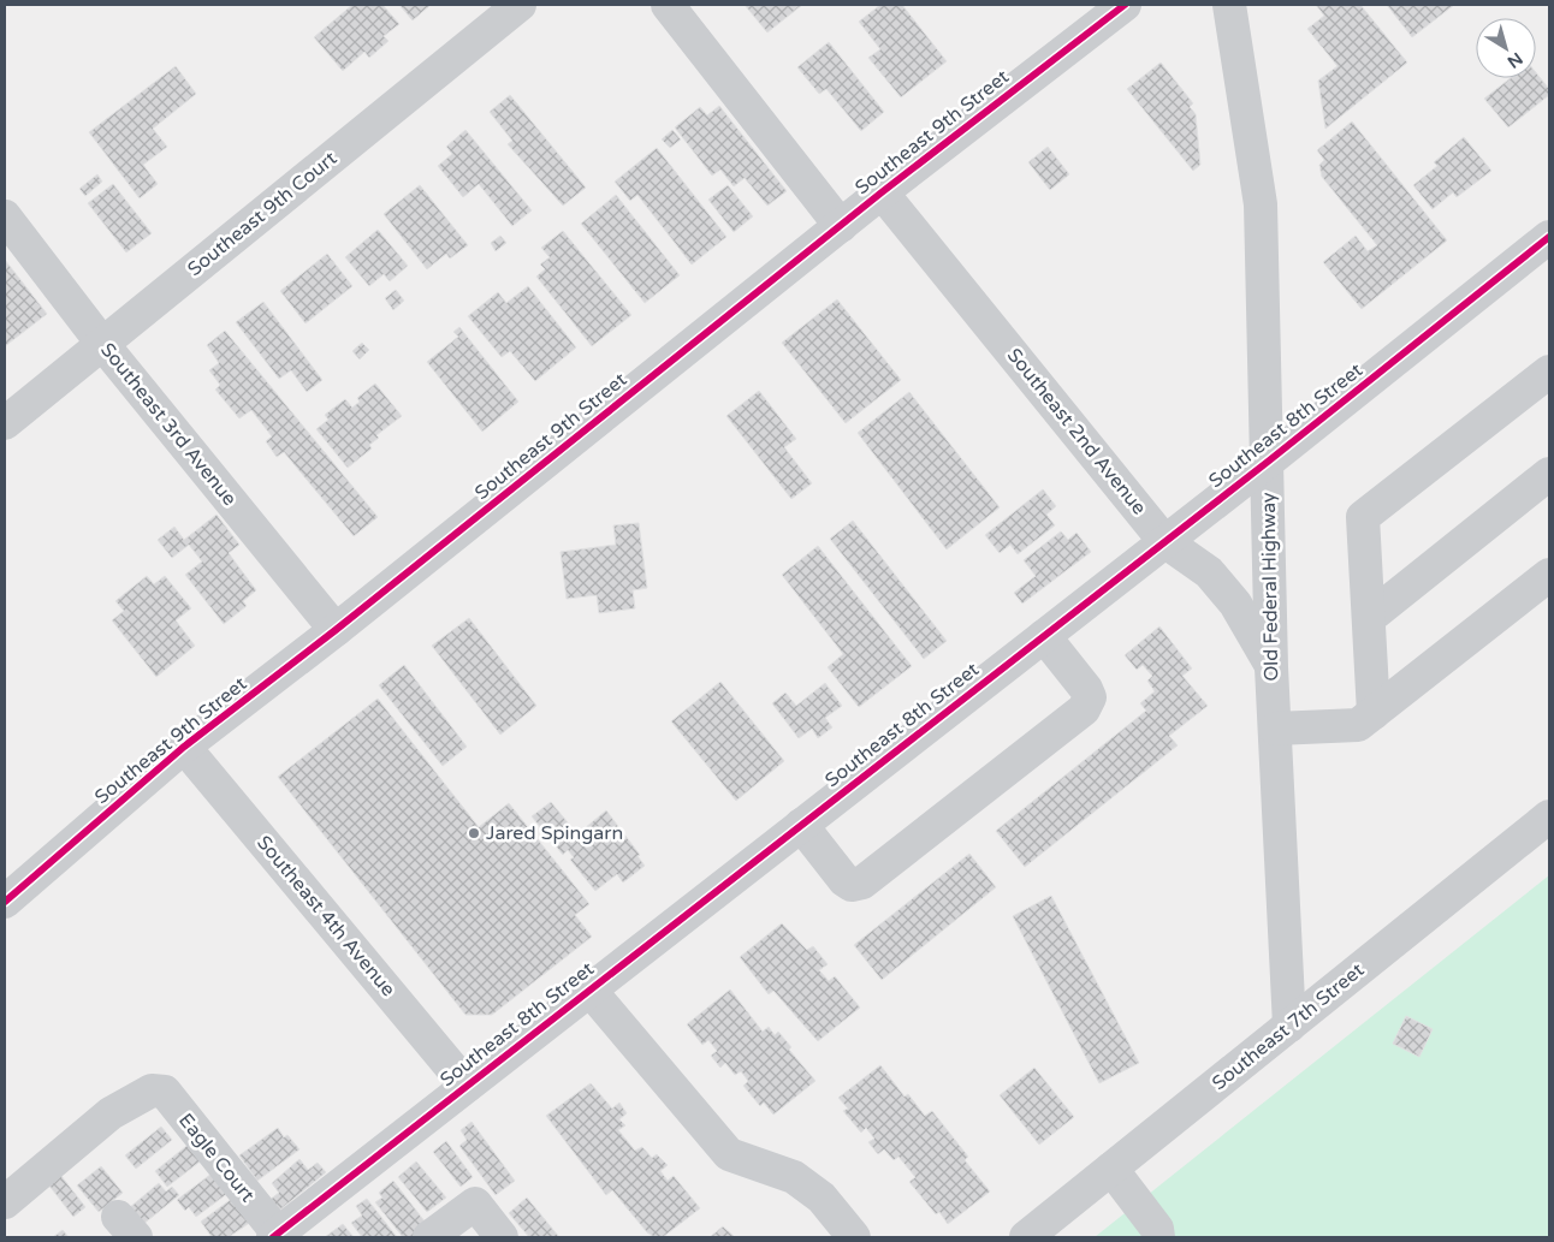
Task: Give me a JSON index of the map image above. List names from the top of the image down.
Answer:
{
  "streets": {
    "street": [
      "Southeast 9th Street",
      "Southeast 9th Court",
      "Southeast 3rd Avenue",
      "Southeast 8th Street",
      "Southeast 2nd Avenue",
      "Old Federal Highway",
      "Southeast 4th Avenue",
      "Southeast 7th Street",
      "Eagle Court"
    ]
  },
  "crossings": [
    ["Southeast 9th Street", "Southeast 3rd Avenue"],
    ["Southeast 9th Street", "Southeast 2nd Avenue"],
    ["Southeast 9th Street", "Southeast 4th Avenue"],
    ["Southeast 9th Court", "Southeast 3rd Avenue"],
    ["Southeast 8th Street", "Southeast 2nd Avenue"],
    ["Southeast 8th Street", "Old Federal Highway"],
    ["Southeast 8th Street", "Southeast 4th Avenue"],
    ["Southeast 8th Street", "Eagle Court"],
    ["Southeast 2nd Avenue", "Old Federal Highway"],
    ["Old Federal Highway", "Southeast 7th Street"]
  ],
  "places": ["Jared Spingarn"],
  "north": "bottom right"
}
